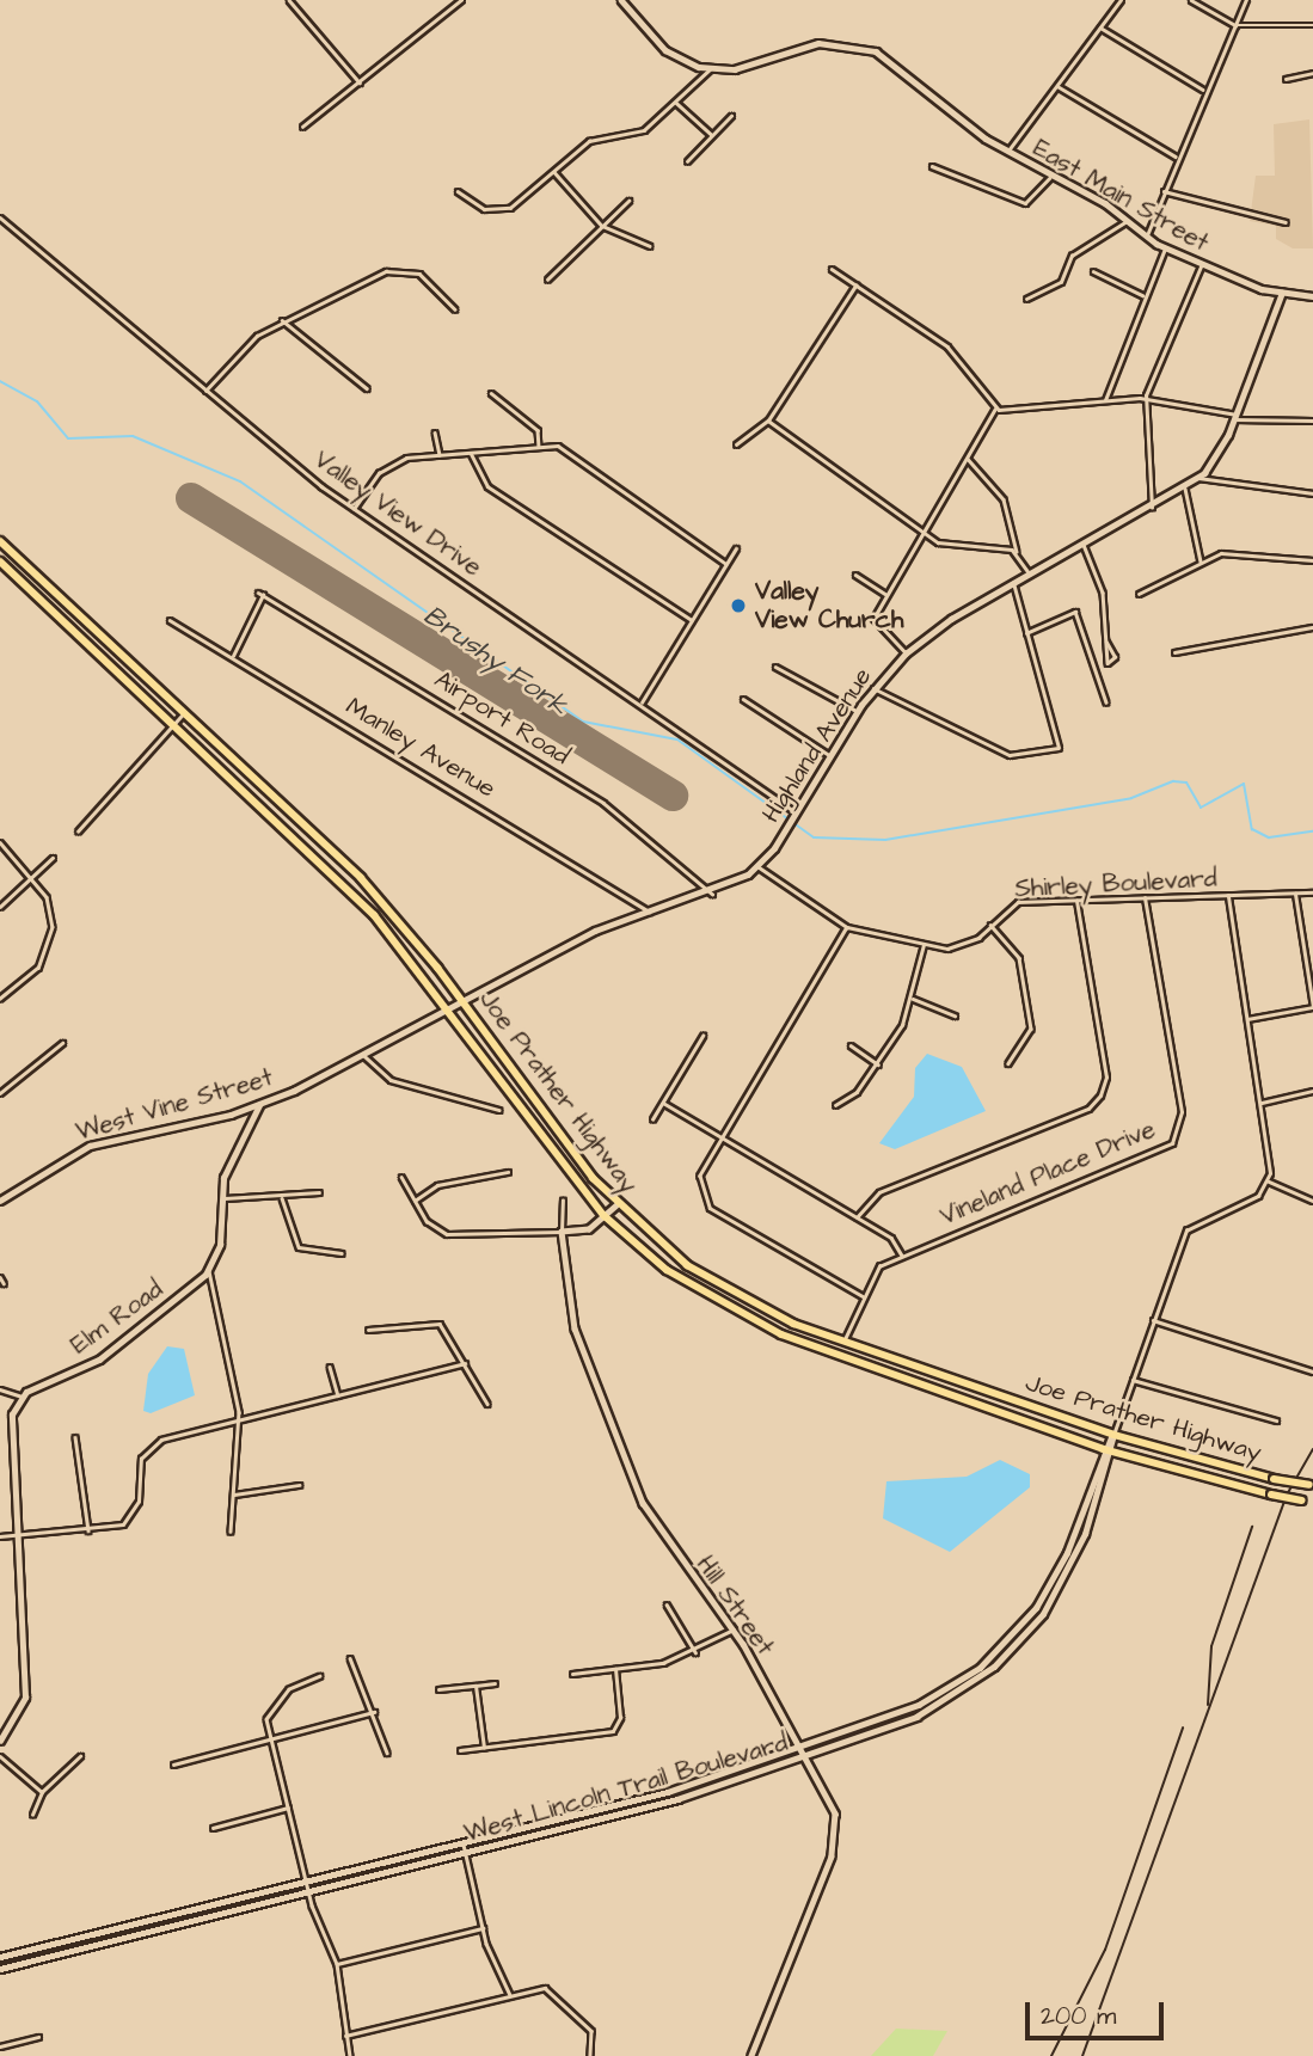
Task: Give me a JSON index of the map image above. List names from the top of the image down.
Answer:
{
  "streets": {
    "highway": ["Joe Prather Highway"],
    "main road": [
      "East Main Street",
      "Highland Avenue",
      "West Vine Street",
      "Elm Road",
      "Hill Street",
      "West Lincoln Trail Boulevard"
    ],
    "street": [
      "Valley View Drive",
      "Airport Road",
      "Manley Avenue",
      "Shirley Boulevard",
      "Vineland Place Drive"
    ]
  },
  "crossings": [
    ["East Main Street", "Highland Avenue"],
    ["Valley View Drive", "Highland Avenue"],
    ["Airport Road", "Highland Avenue"],
    ["Airport Road", "Manley Avenue"],
    ["Highland Avenue", "Manley Avenue"],
    ["Highland Avenue", "Shirley Boulevard"],
    ["Highland Avenue", "Joe Prather Highway"],
    ["Highland Avenue", "West Vine Street"],
    ["Shirley Boulevard", "Vineland Place Drive"],
    ["Joe Prather Highway", "Vineland Place Drive"],
    ["Joe Prather Highway", "West Lincoln Trail Boulevard"],
    ["Hill Street", "West Lincoln Trail Boulevard"]
  ],
  "water": ["Brushy Fork"],
  "places": ["Valley View Church"],
  "scale_bar": "200 m"
}
